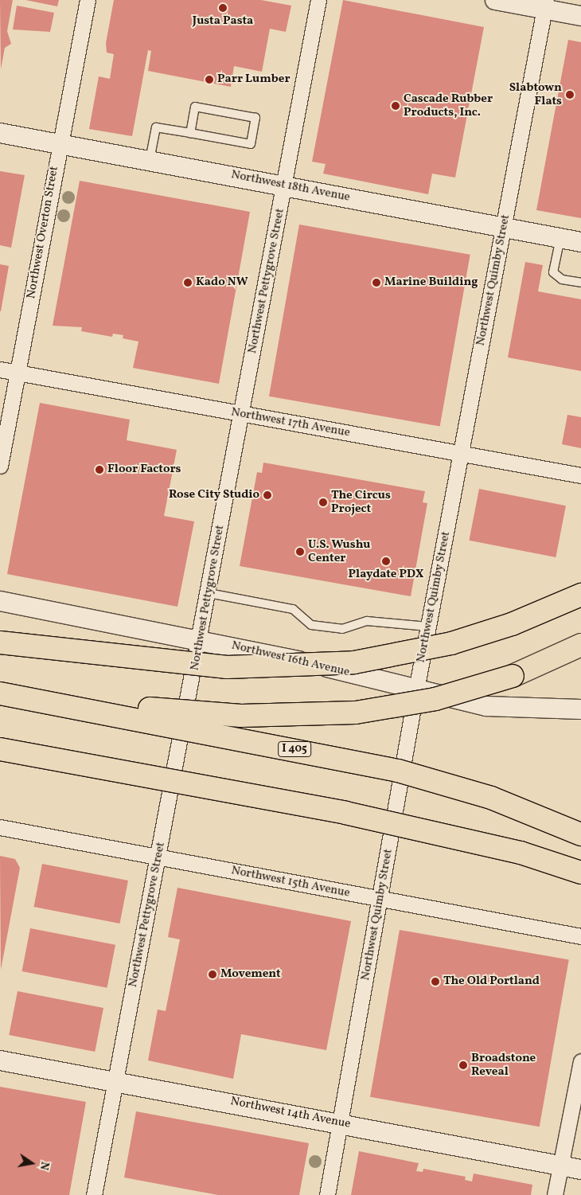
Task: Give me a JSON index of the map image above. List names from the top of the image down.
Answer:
{
  "streets": {
    "highway": ["I 405"],
    "street": [
      "Northwest 18th Avenue",
      "Northwest Overton Street",
      "Northwest Quimby Street",
      "Northwest Pettygrove Street",
      "Northwest 17th Avenue",
      "Northwest 16th Avenue",
      "Northwest 15th Avenue",
      "Northwest 14th Avenue"
    ]
  },
  "crossings": [
    ["Northwest 18th Avenue", "Northwest Overton Street"],
    ["Northwest 18th Avenue", "Northwest Quimby Street"],
    ["Northwest 18th Avenue", "Northwest Pettygrove Street"],
    ["Northwest Overton Street", "Northwest 17th Avenue"],
    ["Northwest Quimby Street", "Northwest 17th Avenue"],
    ["Northwest Quimby Street", "Northwest 16th Avenue"],
    ["Northwest Quimby Street", "Northwest 15th Avenue"],
    ["Northwest Quimby Street", "Northwest 14th Avenue"],
    ["Northwest Pettygrove Street", "Northwest 17th Avenue"],
    ["Northwest Pettygrove Street", "Northwest 16th Avenue"],
    ["Northwest Pettygrove Street", "Northwest 15th Avenue"],
    ["Northwest Pettygrove Street", "Northwest 14th Avenue"]
  ],
  "places": [
    "Justa Pasta",
    "Parr Lumber",
    "Slabtown Flats",
    "Cascade Rubber Products, Inc.",
    "Kado NW",
    "Marine Building",
    "Floor Factors",
    "Rose City Studio",
    "The Circus Project",
    "U.S. Wushu Center",
    "Playdate PDX",
    "Movement",
    "The Old Portland",
    "Broadstone Reveal"
  ],
  "north": "right"
}
